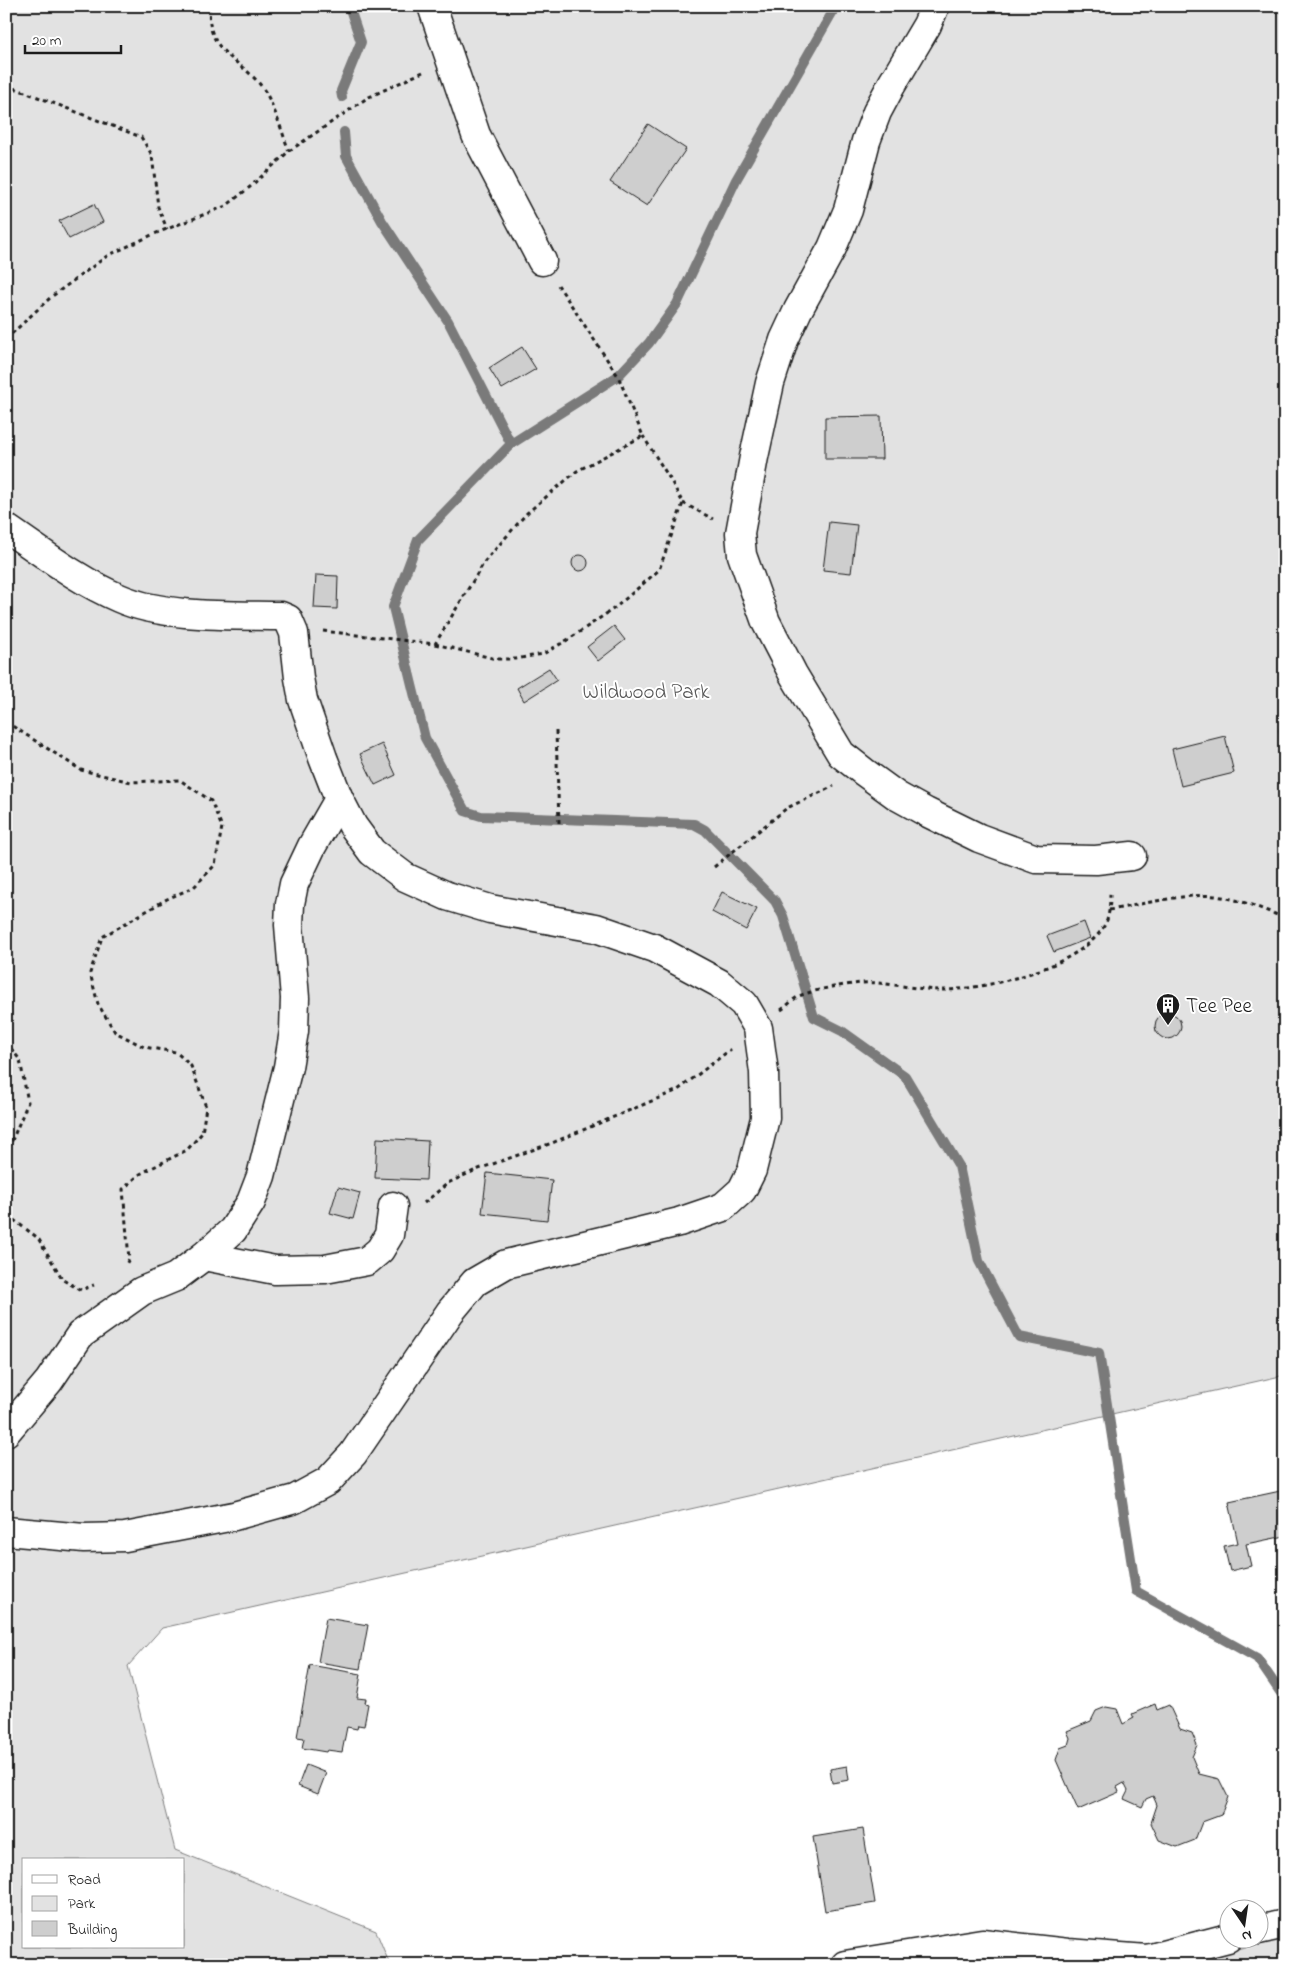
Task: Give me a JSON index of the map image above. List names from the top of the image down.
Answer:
{
  "parks": ["Wildwood Park"],
  "places": {
    "building": ["Tee Pee"]
  },
  "legend": ["Road", "Park", "Building"],
  "scale_bar": "20 m",
  "north": "bottom"
}
